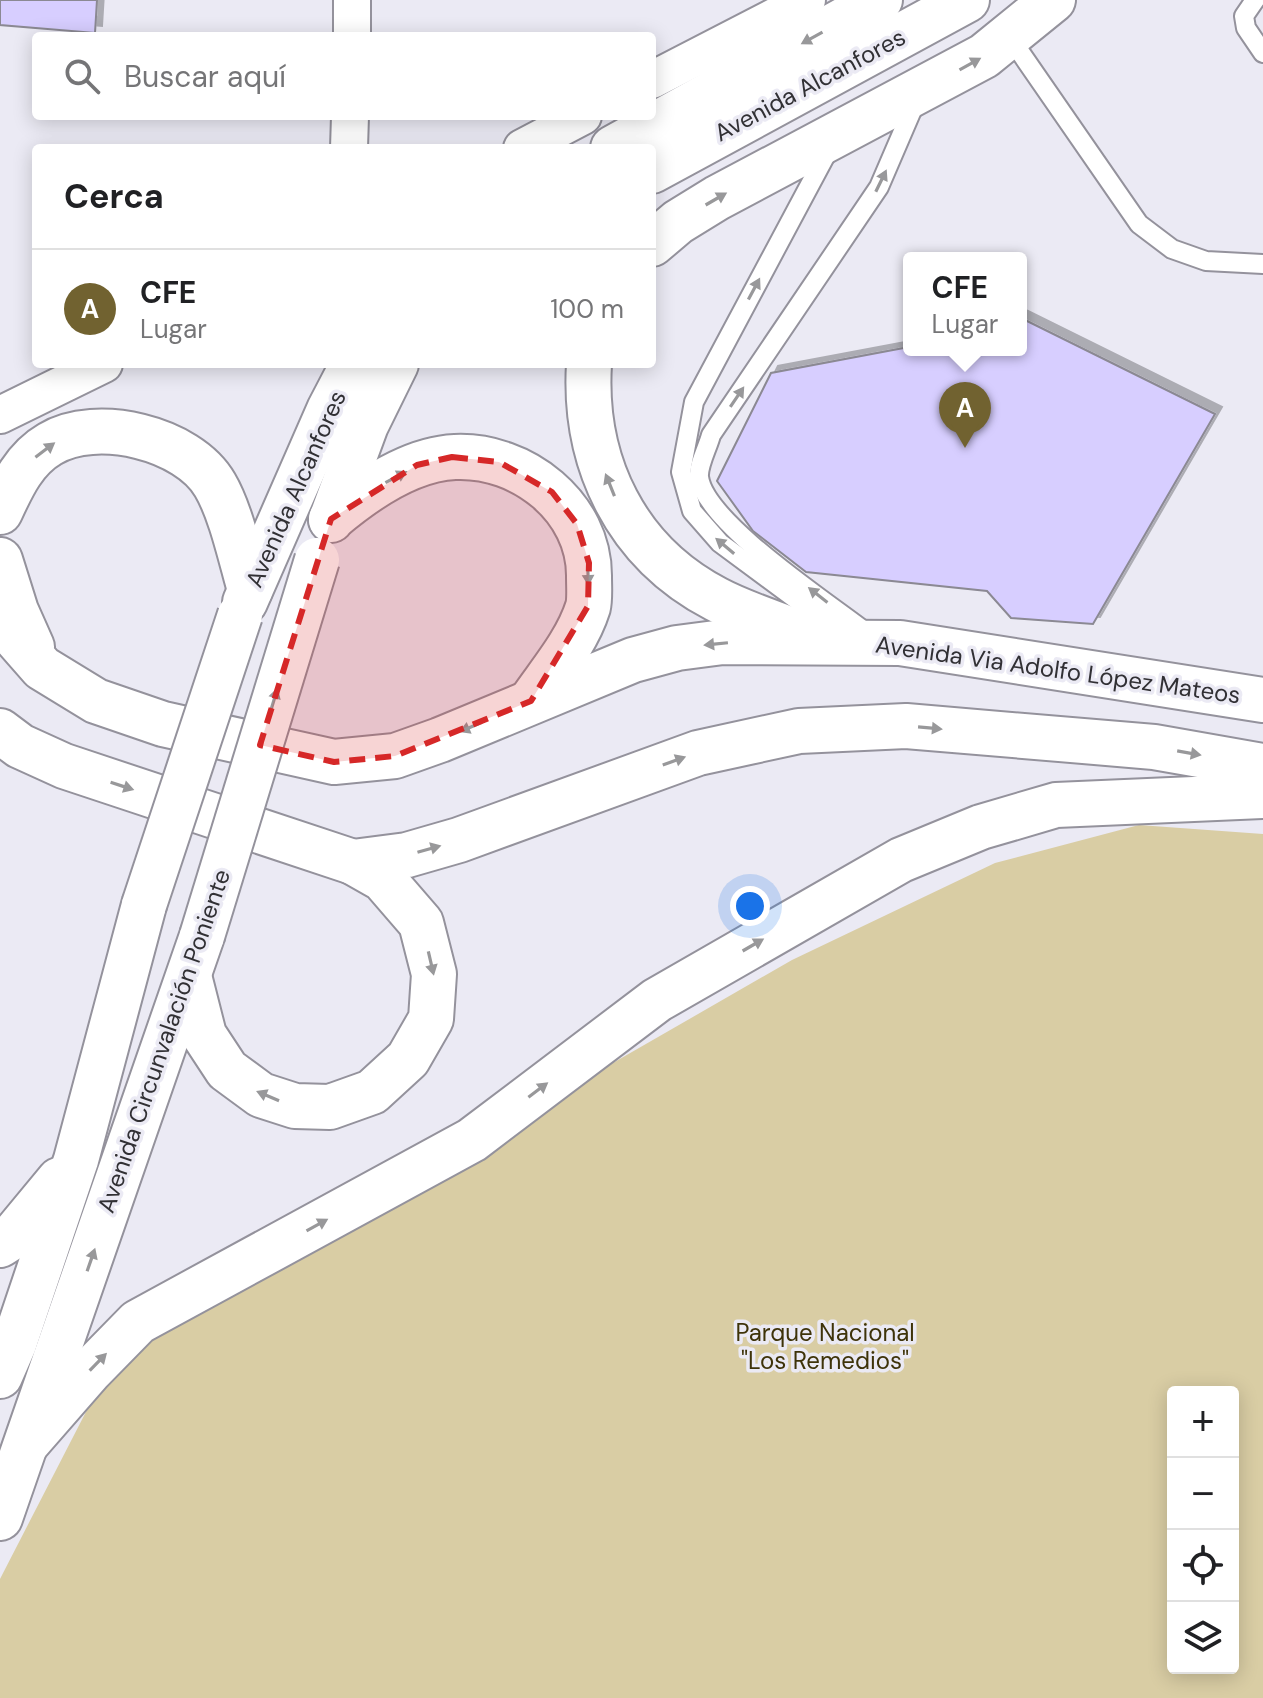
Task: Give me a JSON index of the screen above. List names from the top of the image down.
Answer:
{
  "streets": {
    "main road": ["Avenida Alcanfores", "Avenida Via Adolfo López Mateos", "Avenida Circunvalación Poniente"]
  },
  "crossings": [
    ["Avenida Alcanfores", "Avenida Circunvalación Poniente"]
  ],
  "parks": ["Parque Nacional \"Los Remedios\""],
  "page": {
    "search": "Buscar aquí",
    "heading": "Cerca",
    "list": [
      {
        "mark": "A",
        "name": "CFE",
        "note": "Lugar",
        "value": "100 m"
      }
    ],
    "popup": ["CFE", "Lugar"],
    "pins": "A",
    "map_buttons": ["+", "−"]
  }
}
